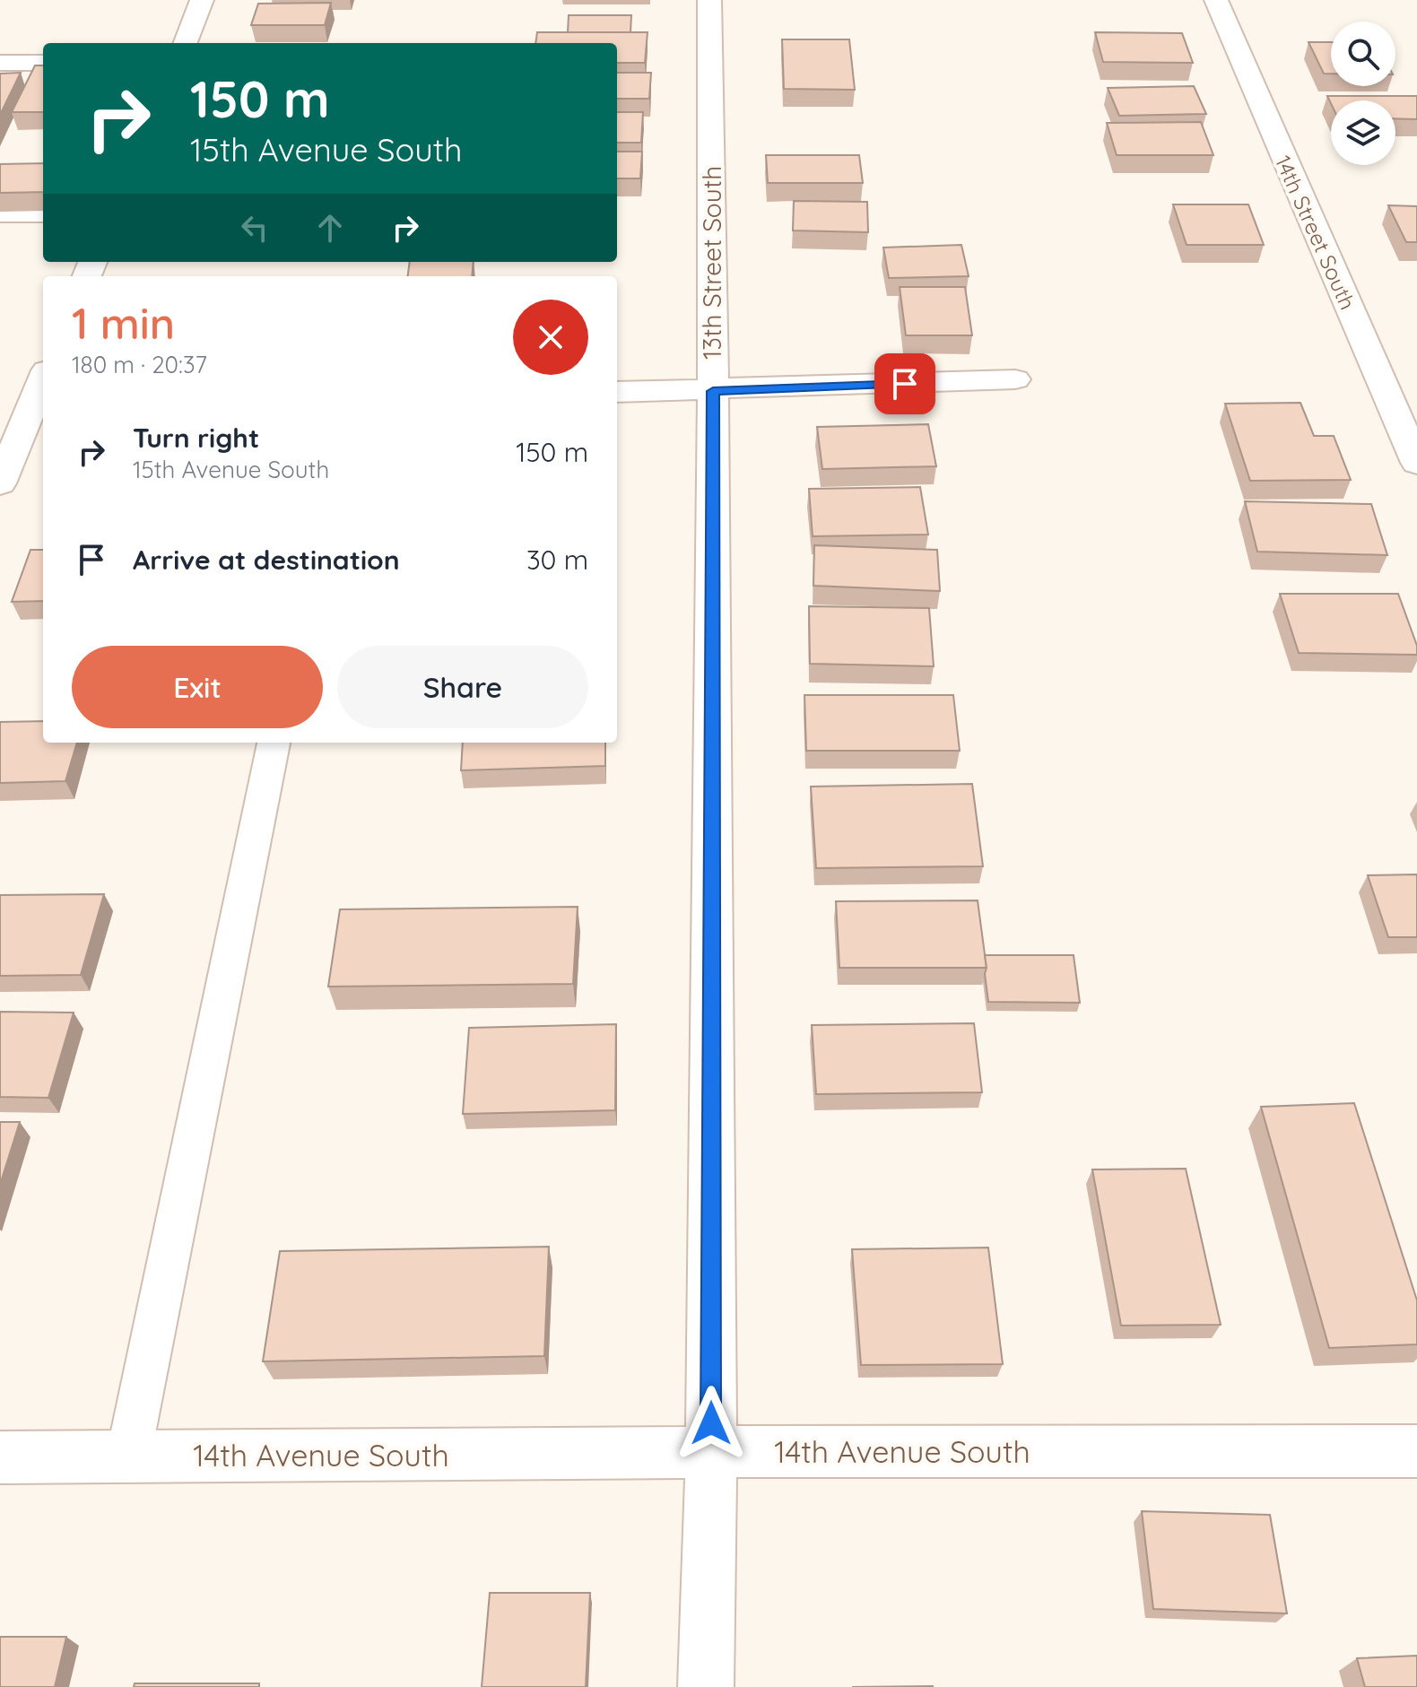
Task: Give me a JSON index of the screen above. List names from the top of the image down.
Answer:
{
  "streets": {
    "street": ["14th Street South", "13th Street South", "14th Avenue South"]
  },
  "crossings": [
    ["13th Street South", "14th Avenue South"]
  ],
  "page": {
    "turn": ["150 m", "15th Avenue South"],
    "heading": ["1 min", "180 m · 20:37"],
    "list": [
      {
        "name": "Turn right",
        "note": "15th Avenue South",
        "value": "150 m"
      },
      {
        "name": "Arrive at destination",
        "value": "30 m"
      }
    ],
    "buttons": ["Exit", "Share"]
  }
}
